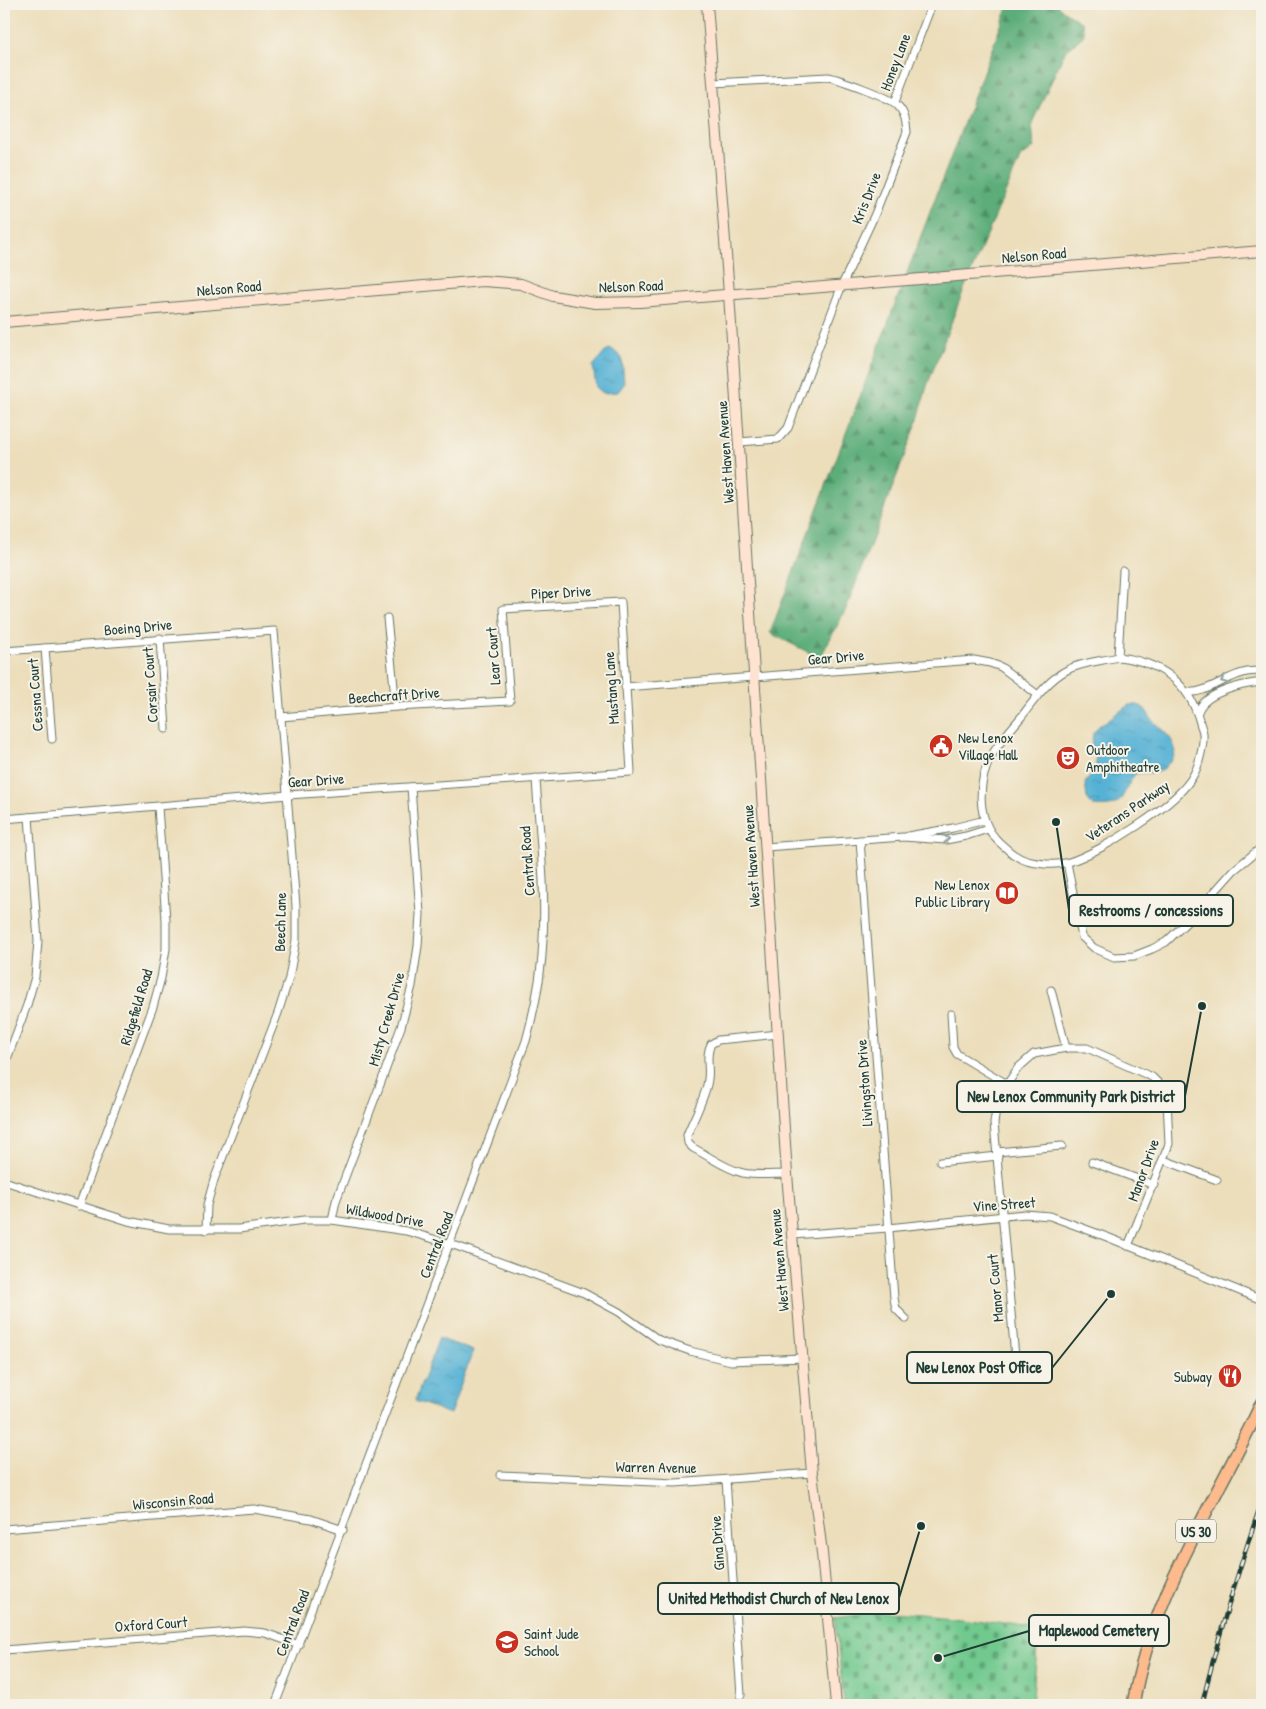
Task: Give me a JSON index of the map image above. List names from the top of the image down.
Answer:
{
  "streets": {
    "main road": ["US 30"],
    "street": [
      "Honey Lane",
      "Kris Drive",
      "Nelson Road",
      "West Haven Avenue",
      "Piper Drive",
      "Boeing Drive",
      "Lear Court",
      "Gear Drive",
      "Corsair Court",
      "Mustang Lane",
      "Cessna Court",
      "Beechcraft Drive",
      "Veterans Parkway",
      "Central Road",
      "Beech Lane",
      "Ridgefield Road",
      "Misty Creek Drive",
      "Livingston Drive",
      "Manor Drive",
      "Vine Street",
      "Wildwood Drive",
      "Manor Court",
      "Warren Avenue",
      "Wisconsin Road",
      "Gina Drive",
      "Oxford Court"
    ]
  },
  "crossings": [
    ["Honey Lane", "Kris Drive"],
    ["Kris Drive", "Nelson Road"],
    ["Kris Drive", "West Haven Avenue"],
    ["Nelson Road", "West Haven Avenue"],
    ["West Haven Avenue", "Gear Drive"],
    ["West Haven Avenue", "Vine Street"],
    ["West Haven Avenue", "Wildwood Drive"],
    ["West Haven Avenue", "Warren Avenue"],
    ["Piper Drive", "Lear Court"],
    ["Piper Drive", "Mustang Lane"],
    ["Boeing Drive", "Corsair Court"],
    ["Boeing Drive", "Cessna Court"],
    ["Boeing Drive", "Beech Lane"],
    ["Lear Court", "Beechcraft Drive"],
    ["Gear Drive", "Mustang Lane"],
    ["Gear Drive", "Veterans Parkway"],
    ["Gear Drive", "Central Road"],
    ["Gear Drive", "Beech Lane"],
    ["Gear Drive", "Ridgefield Road"],
    ["Gear Drive", "Misty Creek Drive"],
    ["Beechcraft Drive", "Beech Lane"],
    ["Central Road", "Wildwood Drive"],
    ["Central Road", "Wisconsin Road"],
    ["Central Road", "Oxford Court"],
    ["Beech Lane", "Wildwood Drive"],
    ["Ridgefield Road", "Wildwood Drive"],
    ["Misty Creek Drive", "Wildwood Drive"],
    ["Livingston Drive", "Vine Street"],
    ["Manor Drive", "Vine Street"],
    ["Manor Drive", "Manor Court"],
    ["Vine Street", "Manor Court"],
    ["Warren Avenue", "Gina Drive"]
  ],
  "places": {
    "public building": ["New Lenox Village Hall"],
    "theatre": ["Outdoor Amphitheatre"],
    "other": [
      "Restrooms / concessions",
      "New Lenox Community Park District",
      "New Lenox Post Office",
      "United Methodist Church of New Lenox",
      "Maplewood Cemetery"
    ],
    "library": ["New Lenox Public Library"],
    "restaurant": ["Subway"],
    "school or university": ["Saint Jude School"]
  }
}
